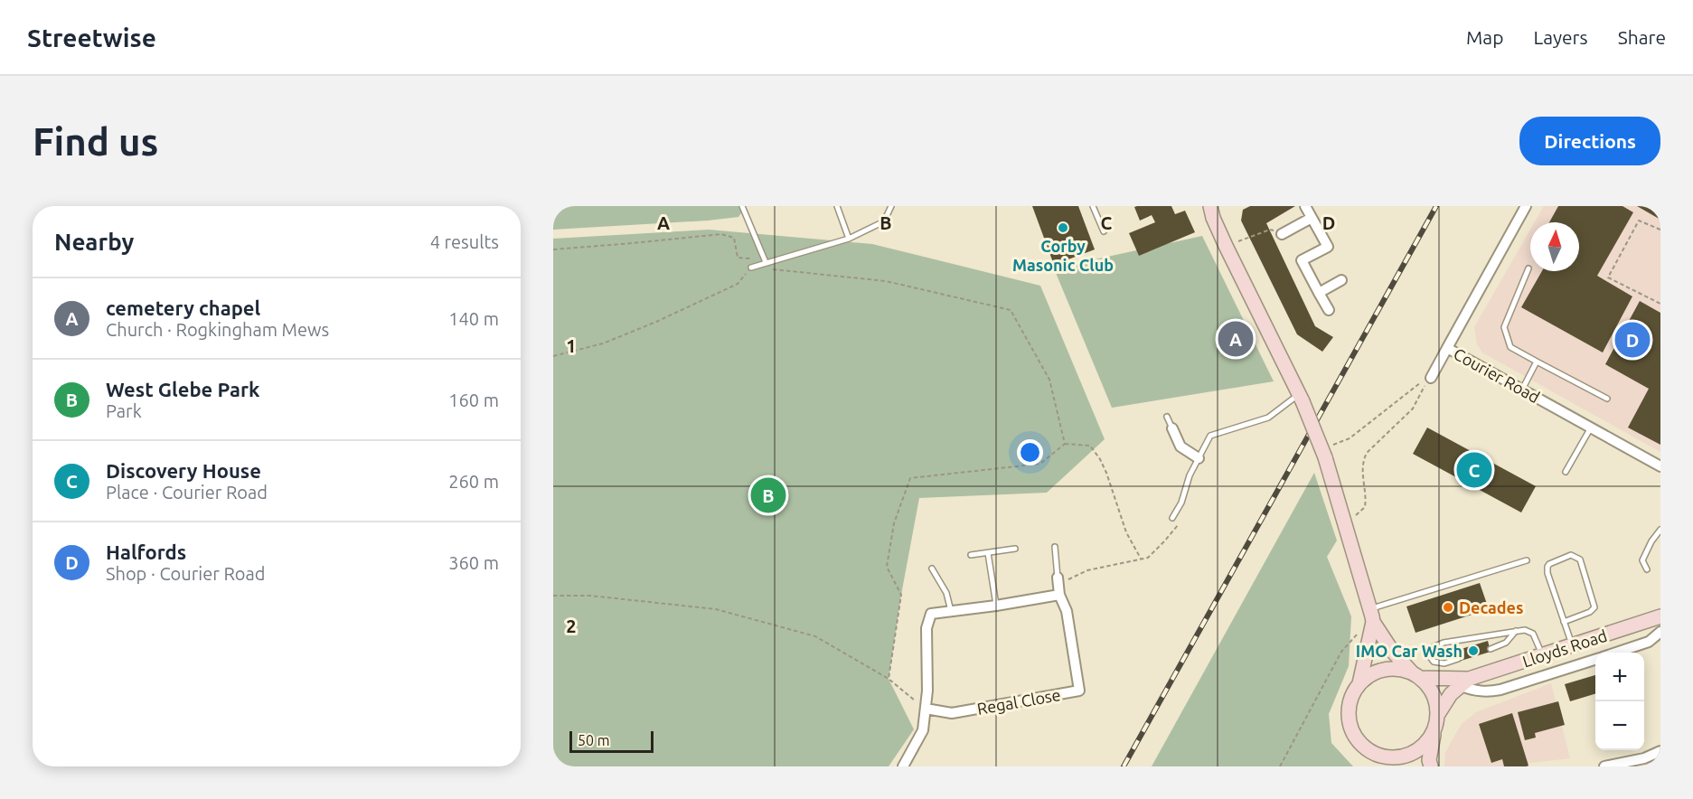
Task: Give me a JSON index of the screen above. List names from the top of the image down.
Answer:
{
  "streets": {
    "main road": ["Lloyds Road"],
    "street": ["Courier Road", "Regal Close"]
  },
  "places": ["Corby Masonic Club", "Decades", "IMO Car Wash"],
  "scale_bar": "50 m",
  "north": "top",
  "page": {
    "header": "Streetwise",
    "nav": ["Map", "Layers", "Share"],
    "buttons": "Directions",
    "title": "Find us",
    "heading": ["Nearby", "4 results"],
    "list": [
      {
        "mark": "A",
        "name": "cemetery chapel",
        "note": "Church · Rogkingham Mews",
        "value": "140 m"
      },
      {
        "mark": "B",
        "name": "West Glebe Park",
        "note": "Park",
        "value": "160 m"
      },
      {
        "mark": "C",
        "name": "Discovery House",
        "note": "Place · Courier Road",
        "value": "260 m"
      },
      {
        "mark": "D",
        "name": "Halfords",
        "note": "Shop · Courier Road",
        "value": "360 m"
      }
    ],
    "pins": [
      "A",
      "D",
      "C",
      "B"
    ],
    "map_buttons": ["+", "−"],
    "scale": "50 m"
  },
  "grid": {
    "columns": [
      "A",
      "B",
      "C",
      "D"
    ],
    "rows": ["1", "2"]
  }
}
